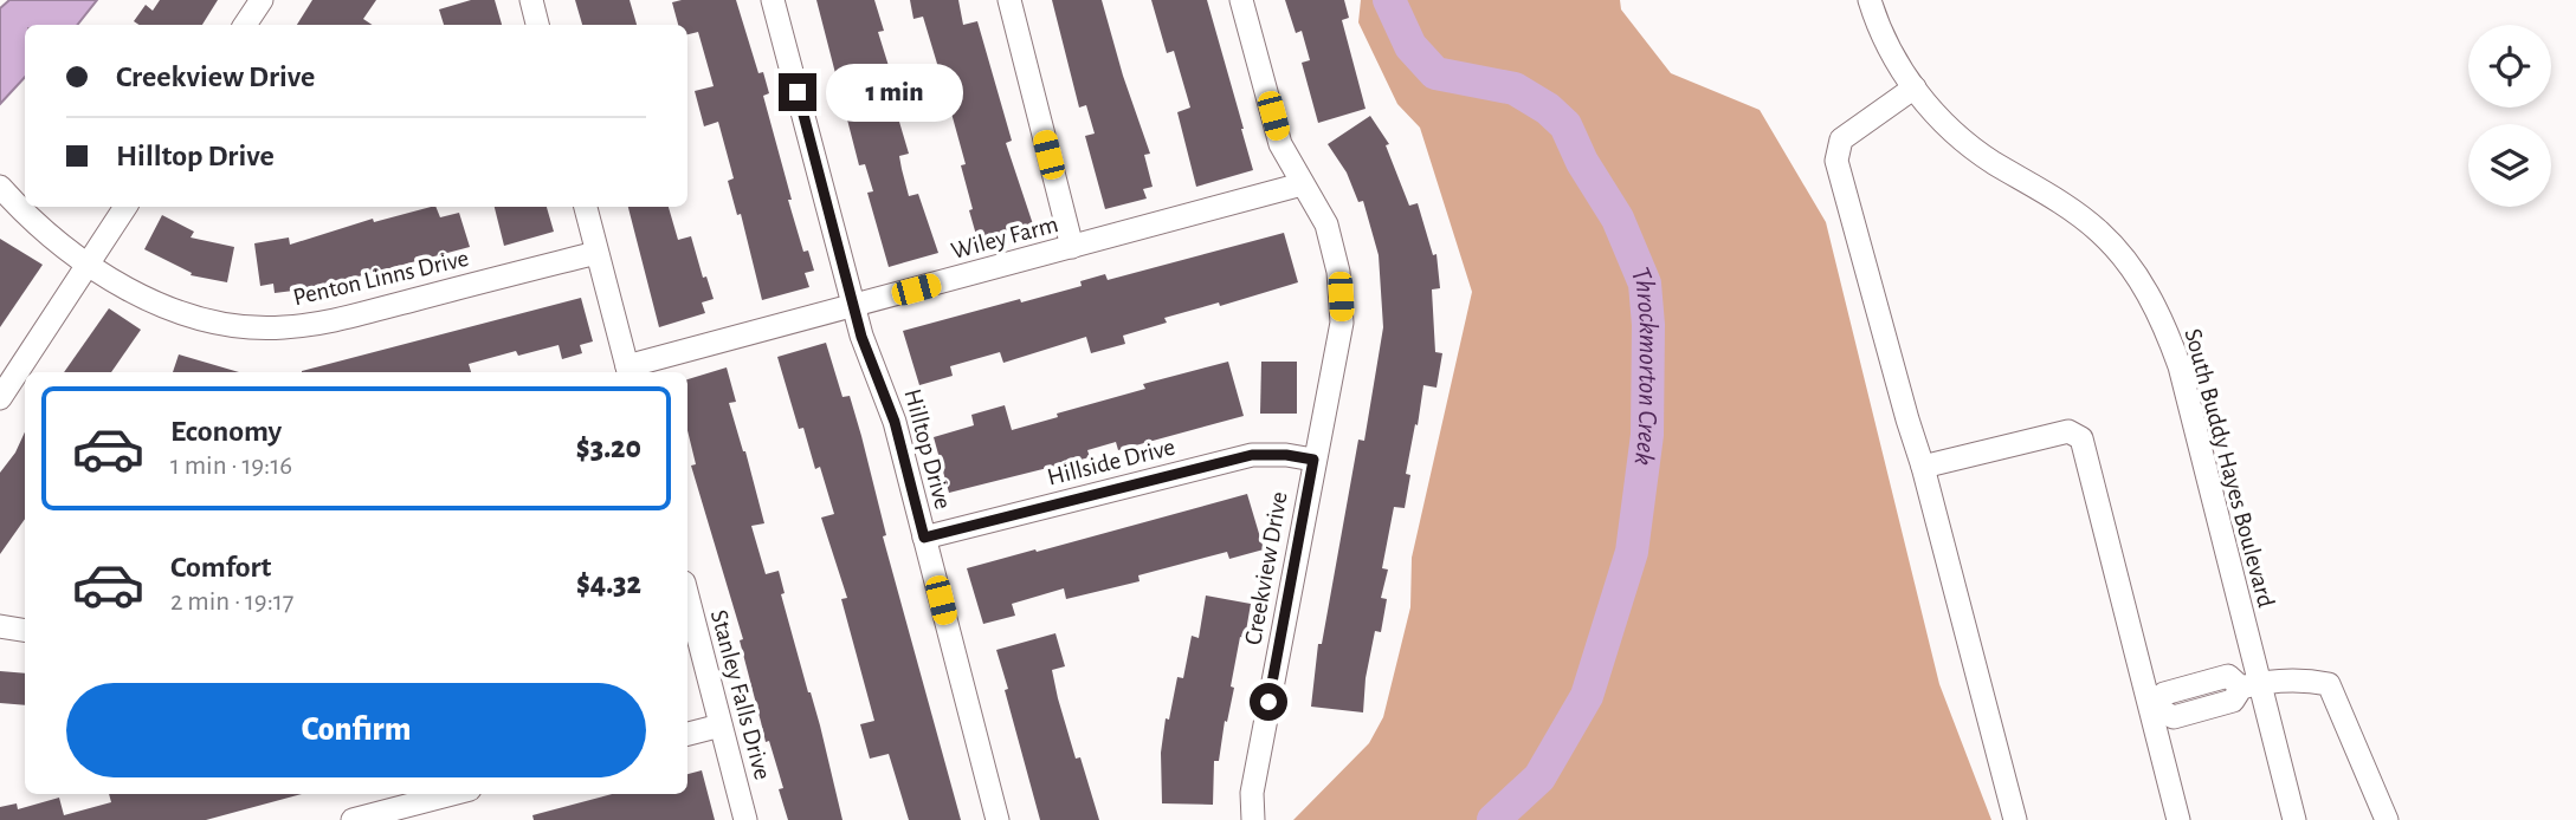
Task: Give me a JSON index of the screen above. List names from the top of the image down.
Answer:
{
  "streets": {
    "street": [
      "Wiley Farm",
      "Penton Linns Drive",
      "Hilltop Drive",
      "Hillside Drive",
      "South Buddy Hayes Boulevard",
      "Creekview Drive",
      "Stanley Falls Drive"
    ]
  },
  "crossings": [
    ["Wiley Farm", "Hilltop Drive"],
    ["Wiley Farm", "Creekview Drive"],
    ["Hilltop Drive", "Hillside Drive"],
    ["Hillside Drive", "Creekview Drive"]
  ],
  "water": ["Throckmorton Creek"],
  "page": {
    "banner": ["Creekview Drive", "Hilltop Drive"],
    "bubble": "1 min",
    "list": [
      {
        "name": "Economy",
        "note": "1 min · 19:16",
        "value": "$3.20"
      },
      {
        "name": "Comfort",
        "note": "2 min · 19:17",
        "value": "$4.32"
      }
    ],
    "buttons": "Confirm"
  }
}
